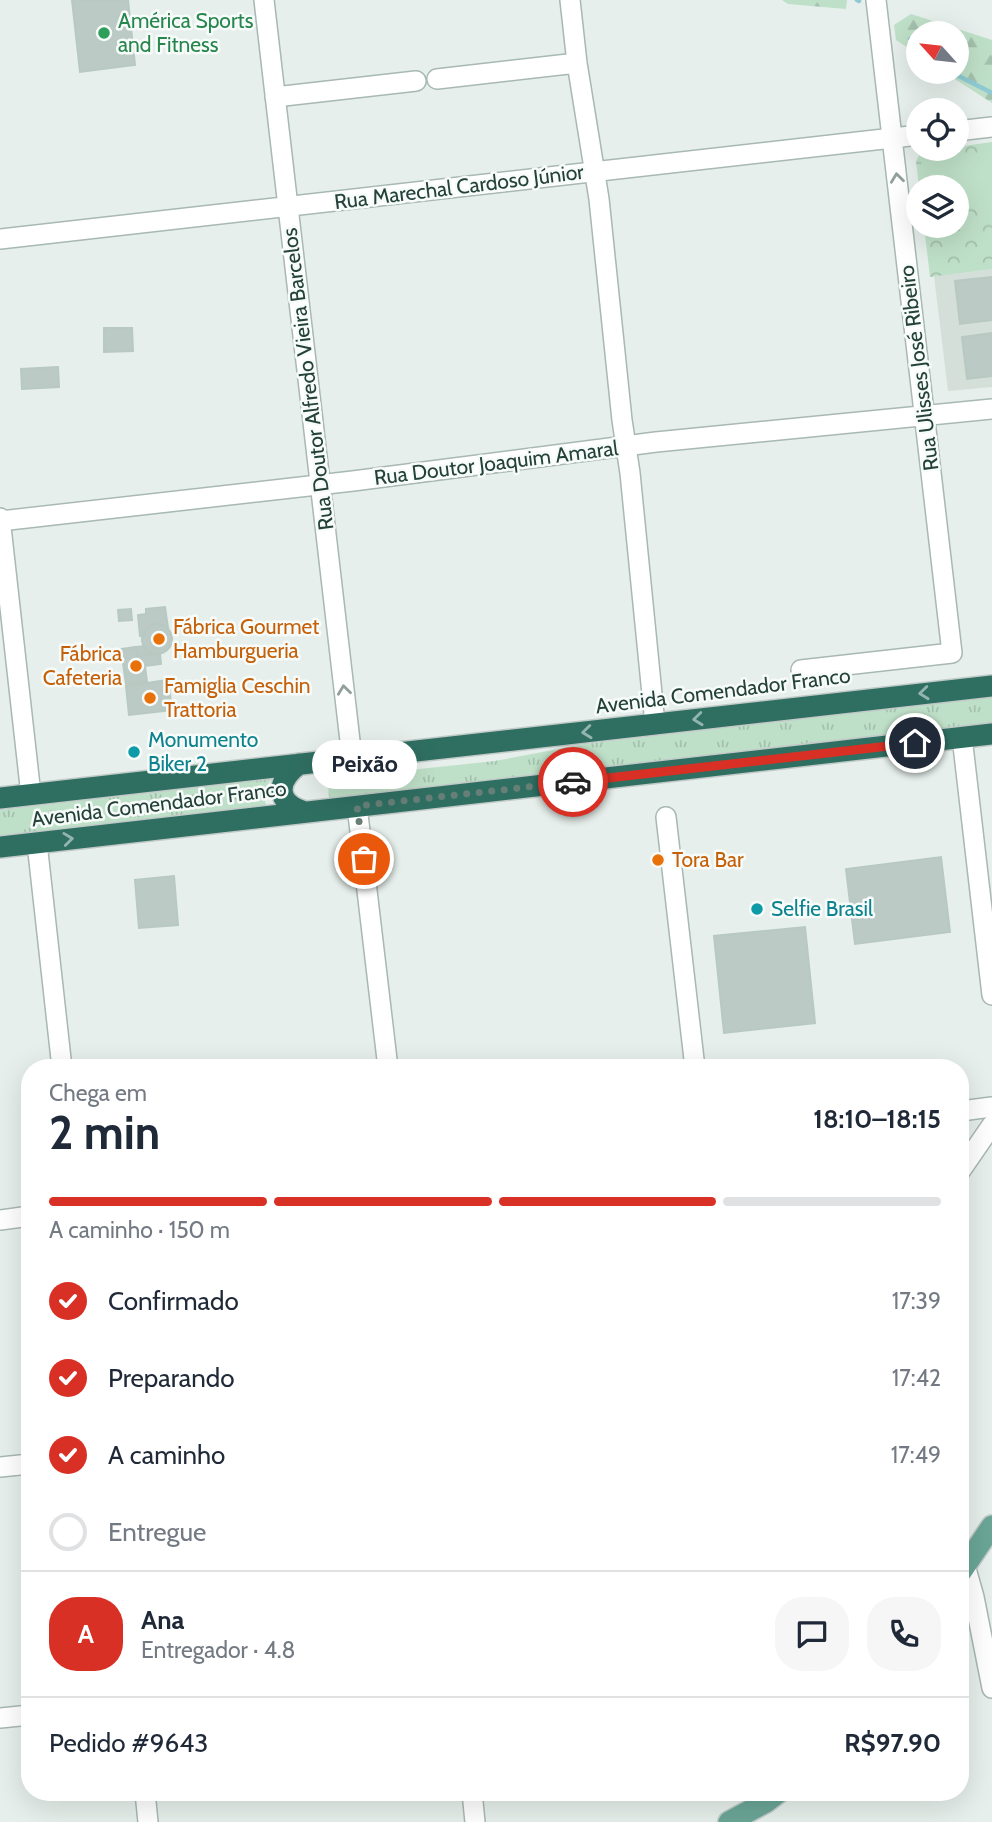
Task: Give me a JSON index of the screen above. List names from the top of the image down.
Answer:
{
  "streets": {
    "highway": ["Avenida Comendador Franco"],
    "street": [
      "Rua Marechal Cardoso Júnior",
      "Rua Ulisses José Ribeiro",
      "Rua Doutor Alfredo Vieira Barcelos",
      "Rua Doutor Joaquim Amaral"
    ]
  },
  "crossings": [
    ["Rua Marechal Cardoso Júnior", "Rua Ulisses José Ribeiro"],
    ["Rua Marechal Cardoso Júnior", "Rua Doutor Alfredo Vieira Barcelos"],
    ["Rua Ulisses José Ribeiro", "Rua Doutor Joaquim Amaral"],
    ["Rua Doutor Alfredo Vieira Barcelos", "Rua Doutor Joaquim Amaral"],
    ["Rua Doutor Alfredo Vieira Barcelos", "Avenida Comendador Franco"]
  ],
  "one_way": ["Rua Doutor Alfredo Vieira Barcelos"],
  "places": [
    "América Sports and Fitness",
    "Fábrica Gourmet Hamburgueria",
    "Fábrica Cafeteria",
    "Famiglia Ceschin Trattoria",
    "Monumento Biker 2",
    "Peixão",
    "Tora Bar",
    "Selfie Brasil"
  ],
  "north": "top left",
  "page": {
    "bubble": "Peixão",
    "heading": ["2 min", "Chega em", "18:10–18:15"],
    "panel": [
      "Ana",
      "Entregador · 4.8",
      "Pedido #9643",
      "R$97.90"
    ],
    "bar": "A caminho · 150 m",
    "list": [
      ["Confirmado", "17:39"],
      ["Preparando", "17:42"],
      ["A caminho", "17:49"],
      "Entregue"
    ],
    "round": "A"
  }
}
